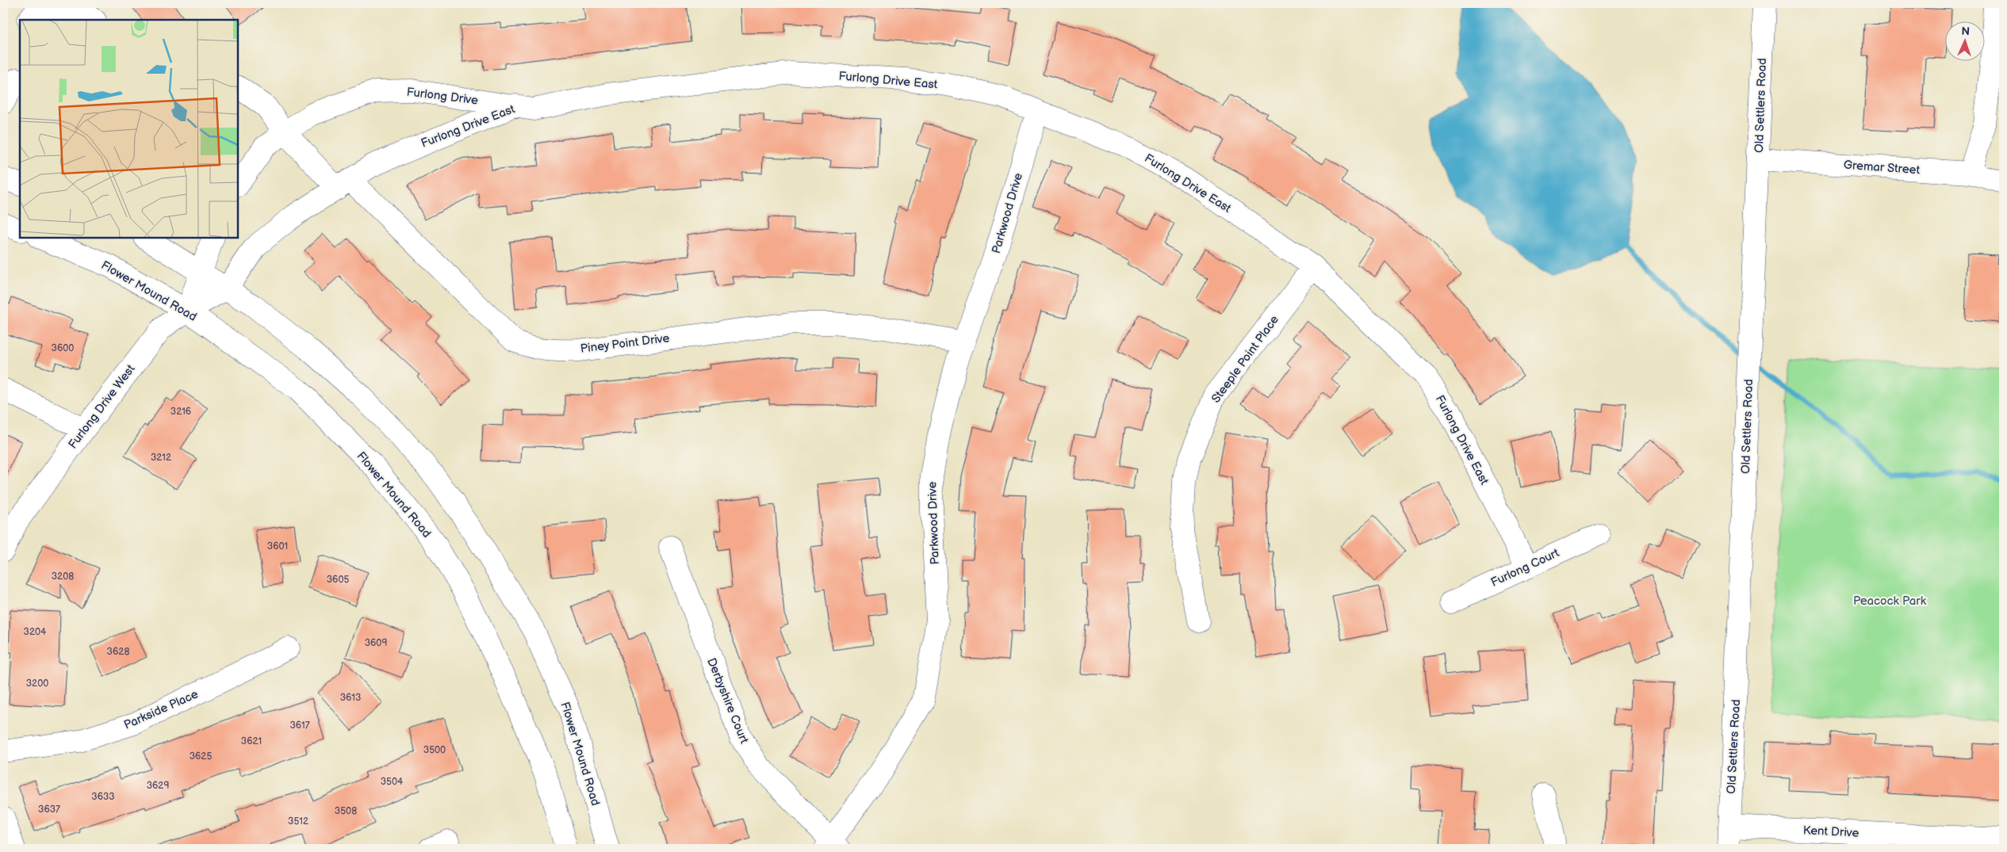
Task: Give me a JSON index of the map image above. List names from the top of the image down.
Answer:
{
  "streets": {
    "street": [
      "Furlong Drive East",
      "Furlong Drive",
      "Old Settlers Road",
      "Gremar Street",
      "Parkwood Drive",
      "Flower Mound Road",
      "Piney Point Drive",
      "Steeple Point Place",
      "Furlong Drive West",
      "Furlong Court",
      "Derbyshire Court",
      "Parkside Place",
      "Kent Drive"
    ]
  },
  "crossings": [
    ["Furlong Drive East", "Furlong Drive"],
    ["Furlong Drive East", "Parkwood Drive"],
    ["Furlong Drive East", "Flower Mound Road"],
    ["Furlong Drive East", "Piney Point Drive"],
    ["Furlong Drive East", "Steeple Point Place"],
    ["Furlong Drive East", "Furlong Drive West"],
    ["Furlong Drive East", "Furlong Court"],
    ["Furlong Drive", "Piney Point Drive"],
    ["Old Settlers Road", "Gremar Street"],
    ["Old Settlers Road", "Kent Drive"],
    ["Parkwood Drive", "Piney Point Drive"],
    ["Parkwood Drive", "Derbyshire Court"],
    ["Flower Mound Road", "Furlong Drive West"]
  ],
  "parks": ["Peacock Park"],
  "house_numbers": [
    "3600",
    "3216",
    "3212",
    "3601",
    "3208",
    "3605",
    "3204",
    "3609",
    "3628",
    "3200",
    "3613",
    "3617",
    "3621",
    "3500",
    "3625",
    "3504",
    "3629",
    "3633",
    "3637",
    "3508",
    "3512"
  ],
  "north": "top"
}
